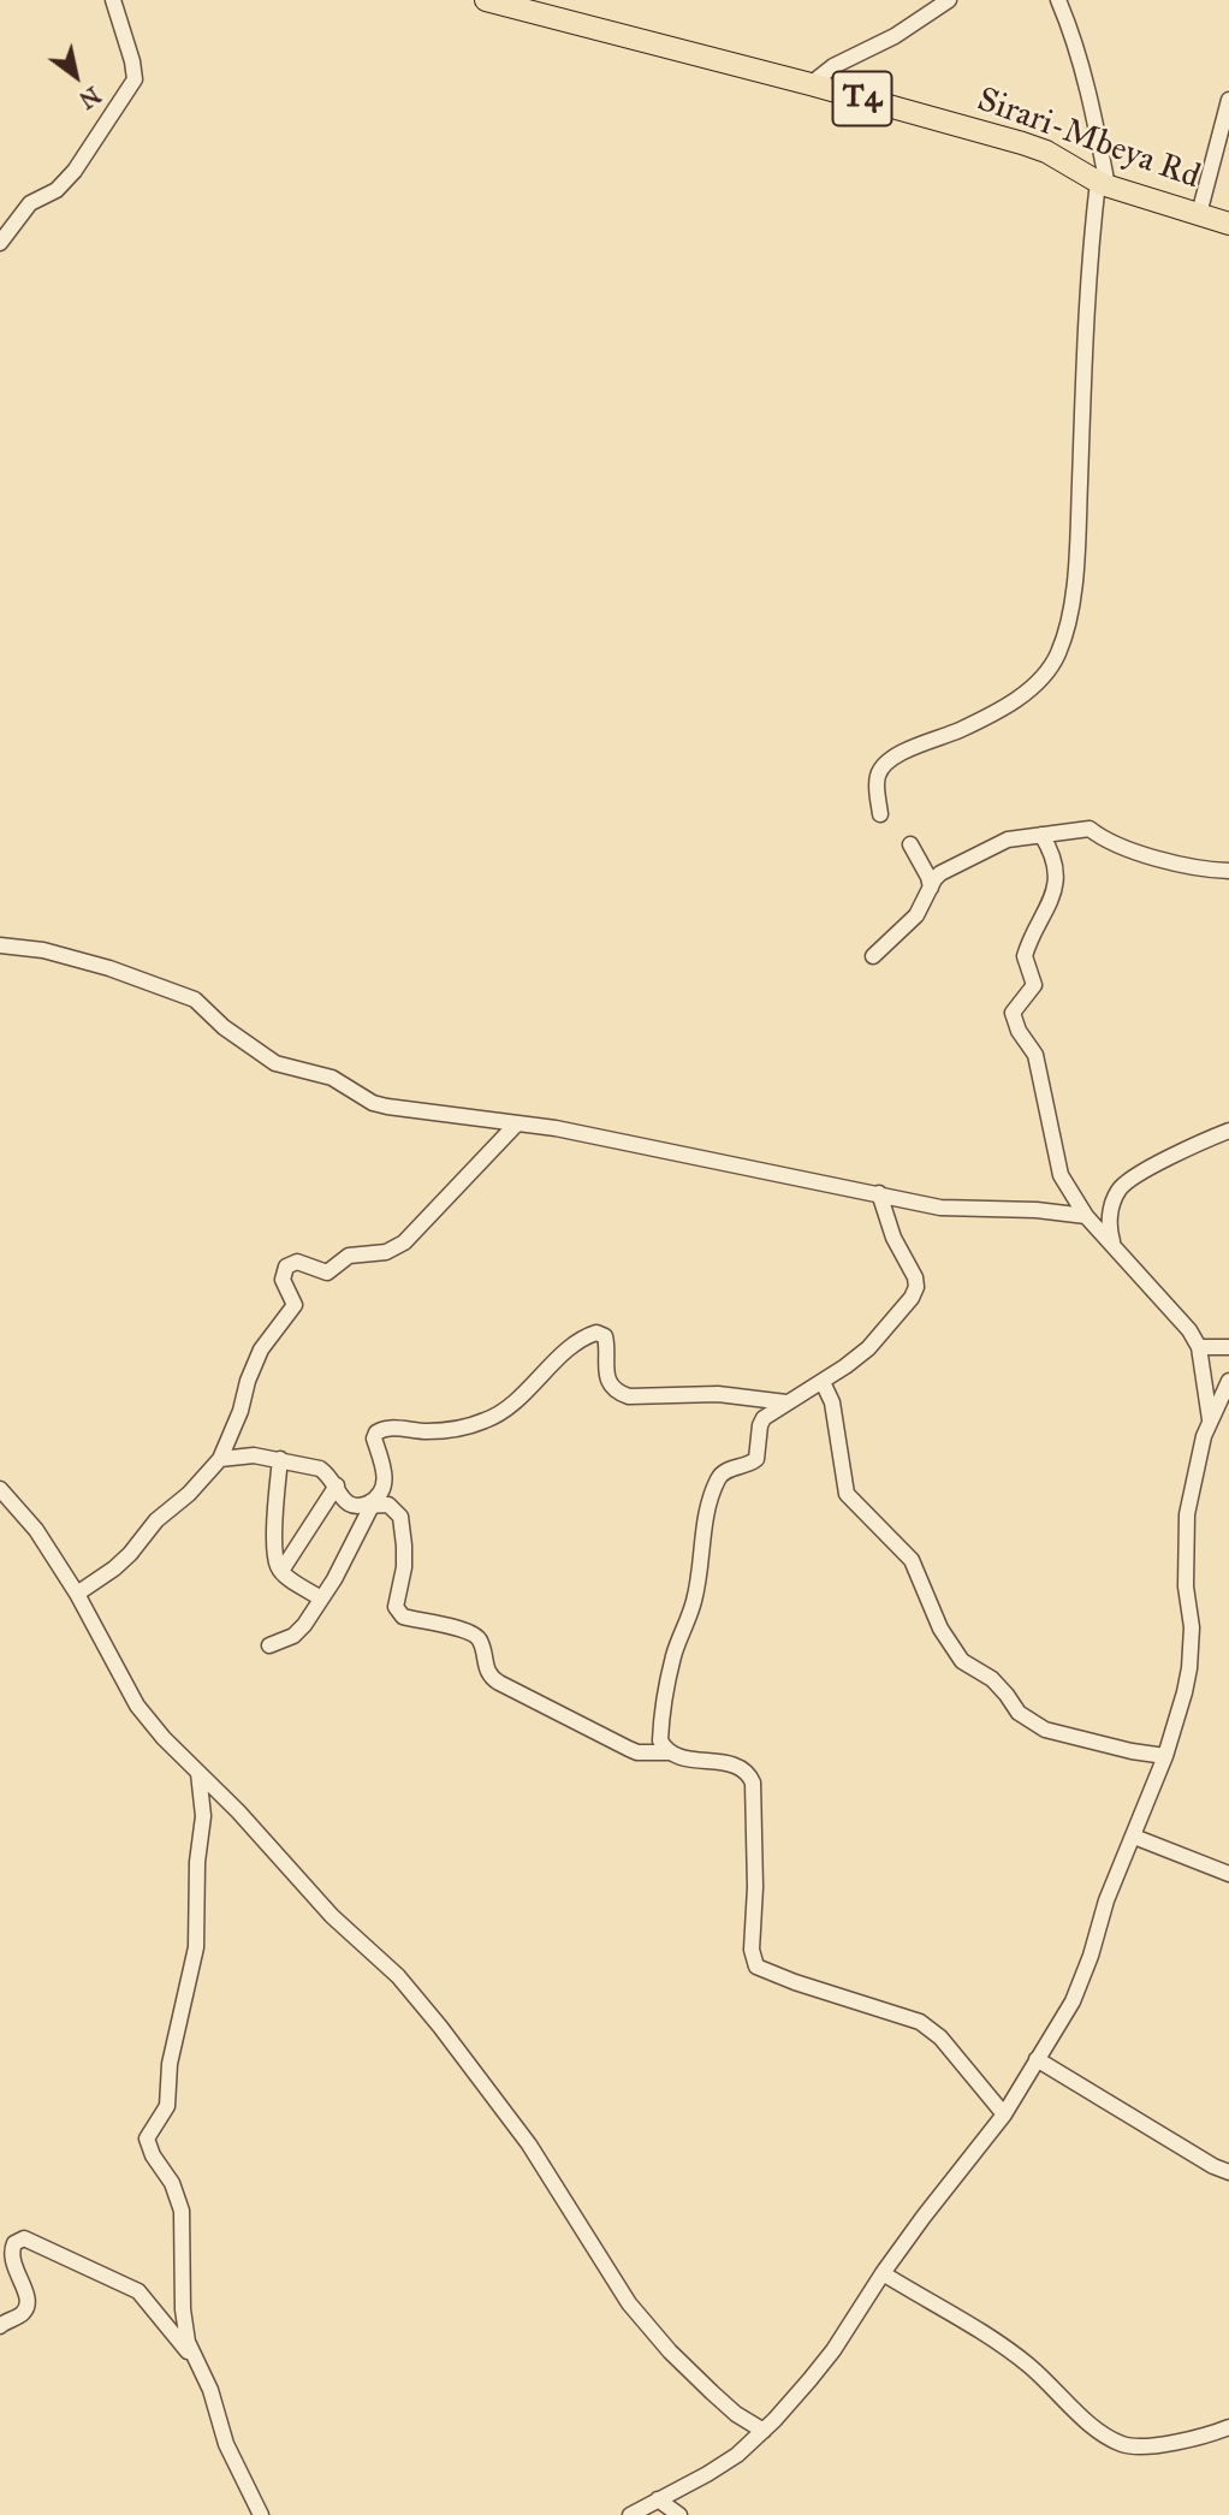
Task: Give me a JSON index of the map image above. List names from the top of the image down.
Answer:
{
  "streets": {
    "highway": ["T4", "Sirari-Mbeya Rd"]
  },
  "north": "bottom right"
}
